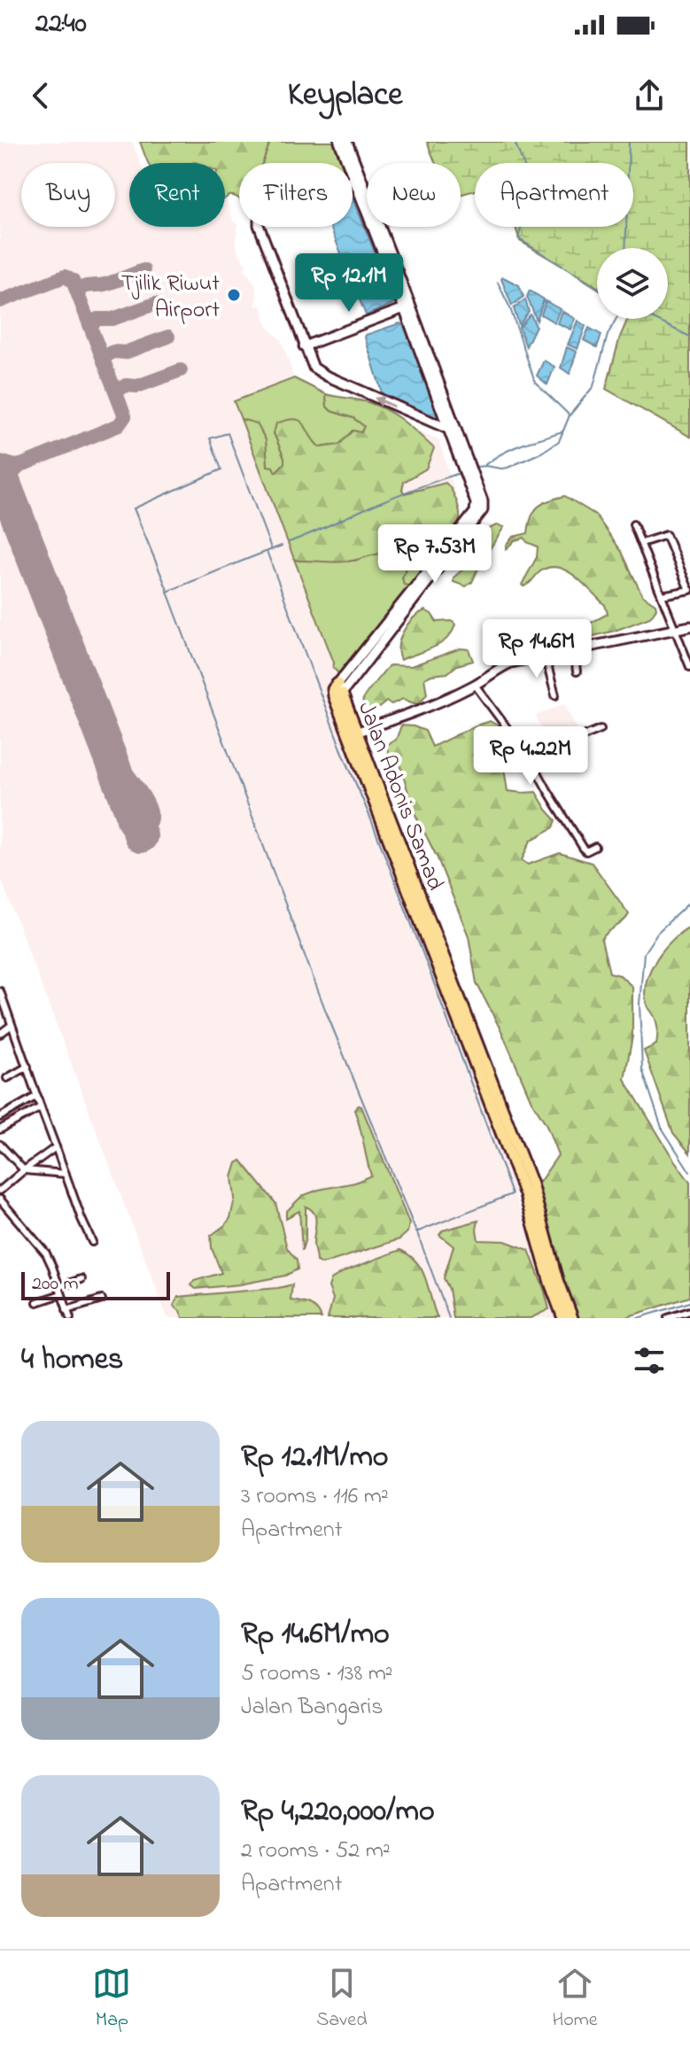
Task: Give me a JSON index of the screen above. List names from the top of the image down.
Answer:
{
  "streets": {
    "highway": ["Jalan Adonis Samad"]
  },
  "places": ["Tjilik Riwut Airport"],
  "scale_bar": "200 m",
  "page": {
    "status": "22:40",
    "header": "Keyplace",
    "chip": [
      "Buy",
      "Rent",
      "Filters",
      "New",
      "Apartment"
    ],
    "price": [
      "Rp 12.1M",
      "Rp 7.53M",
      "Rp 14.6M",
      "Rp 4.22M"
    ],
    "scale": "200 m",
    "heading": "4 homes",
    "list": [
      {
        "name": "Rp 12.1M/mo",
        "note": "3 rooms · 116 m² · Apartment"
      },
      {
        "name": "Rp 14.6M/mo",
        "note": "5 rooms · 138 m² · Jalan Bangaris"
      },
      {
        "name": "Rp 4,220,000/mo",
        "note": "2 rooms · 52 m² · Apartment"
      }
    ],
    "tabs": ["Map", "Saved", "Home"]
  }
}
